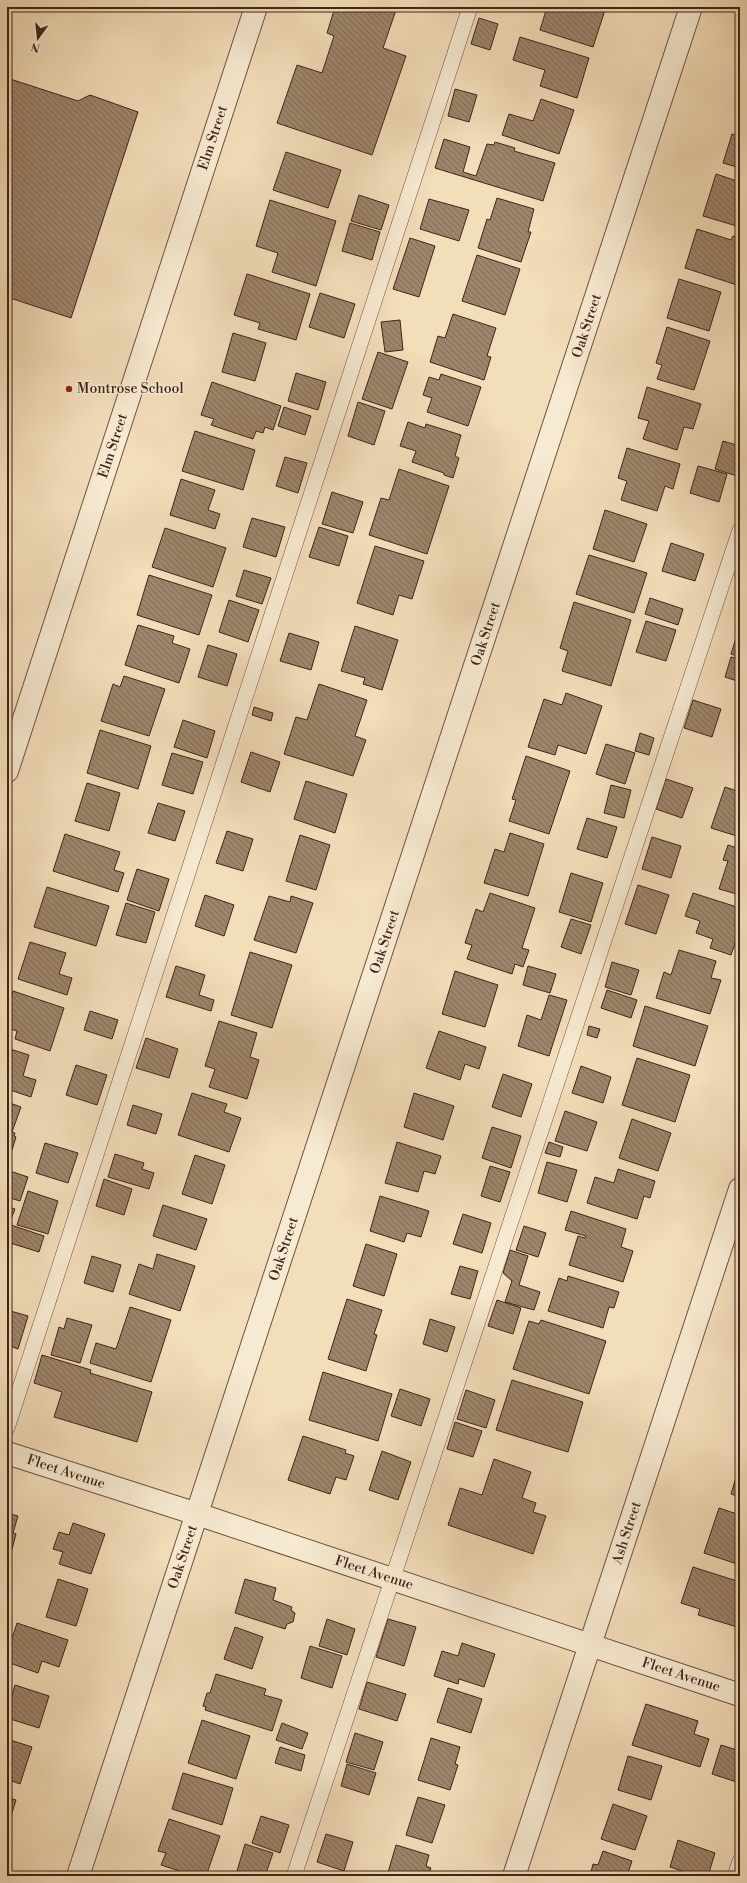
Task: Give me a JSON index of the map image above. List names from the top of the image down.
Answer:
{
  "streets": {
    "street": [
      "Elm Street",
      "Oak Street",
      "Fleet Avenue",
      "Ash Street"
    ]
  },
  "crossings": [
    ["Oak Street", "Fleet Avenue"],
    ["Fleet Avenue", "Ash Street"]
  ],
  "places": ["Montrose School"],
  "north": "bottom"
}
